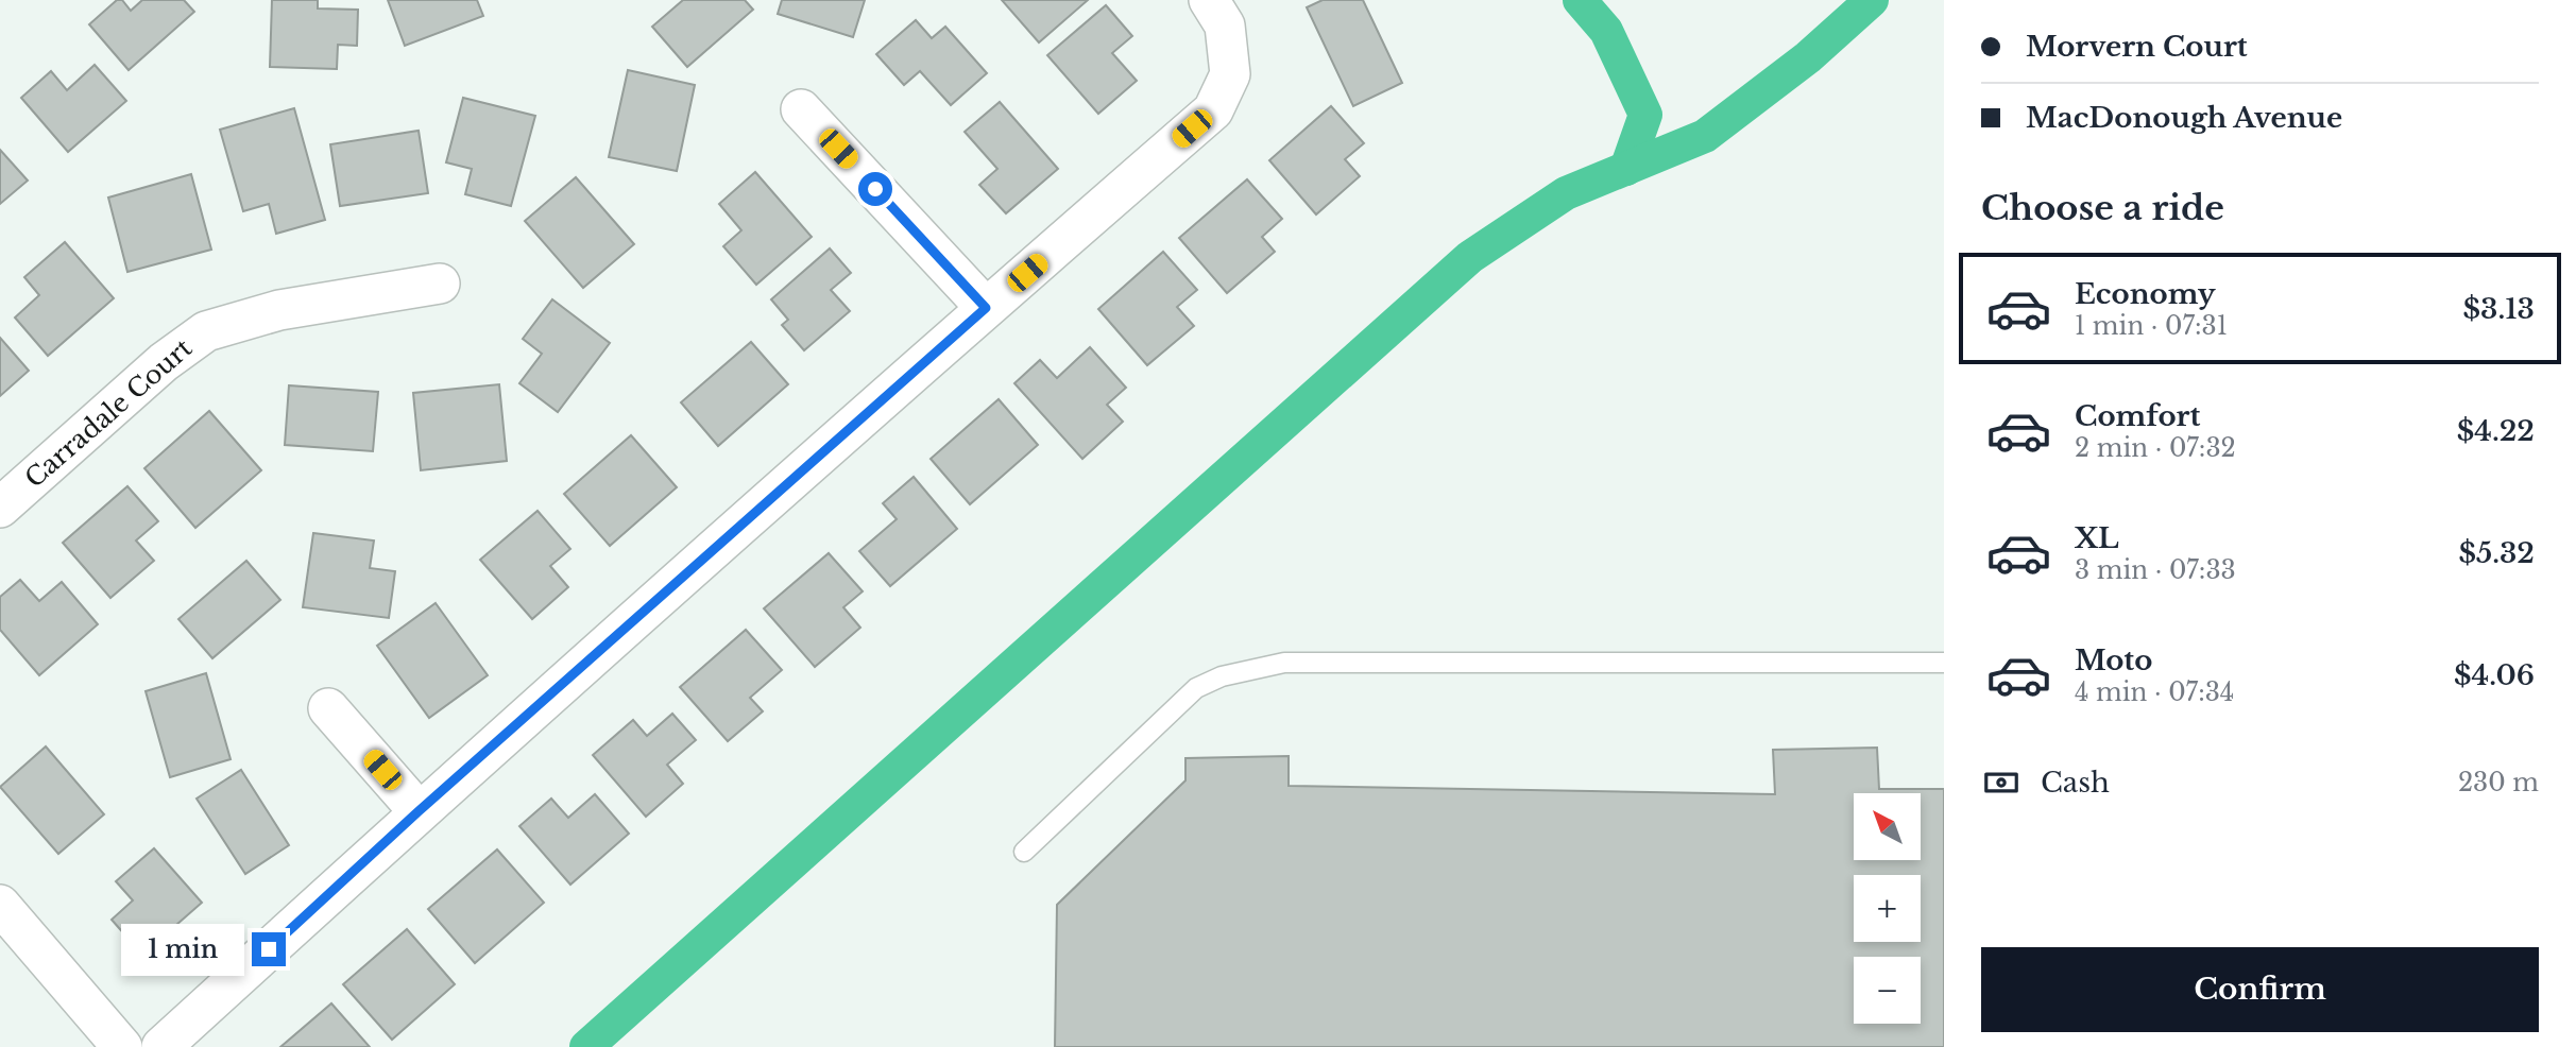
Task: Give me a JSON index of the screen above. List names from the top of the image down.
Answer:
{
  "streets": {
    "street": ["Carradale Court"]
  },
  "north": "top left",
  "page": {
    "banner": ["Morvern Court", "MacDonough Avenue"],
    "heading": "Choose a ride",
    "list": [
      {
        "name": "Economy",
        "note": "1 min · 07:31",
        "value": "$3.13"
      },
      {
        "name": "Comfort",
        "note": "2 min · 07:32",
        "value": "$4.22"
      },
      {
        "name": "XL",
        "note": "3 min · 07:33",
        "value": "$5.32"
      },
      {
        "name": "Moto",
        "note": "4 min · 07:34",
        "value": "$4.06"
      }
    ],
    "pay": ["Cash", "230 m"],
    "map_buttons": ["+", "−"],
    "bubble": "1 min",
    "buttons": "Confirm"
  }
}
